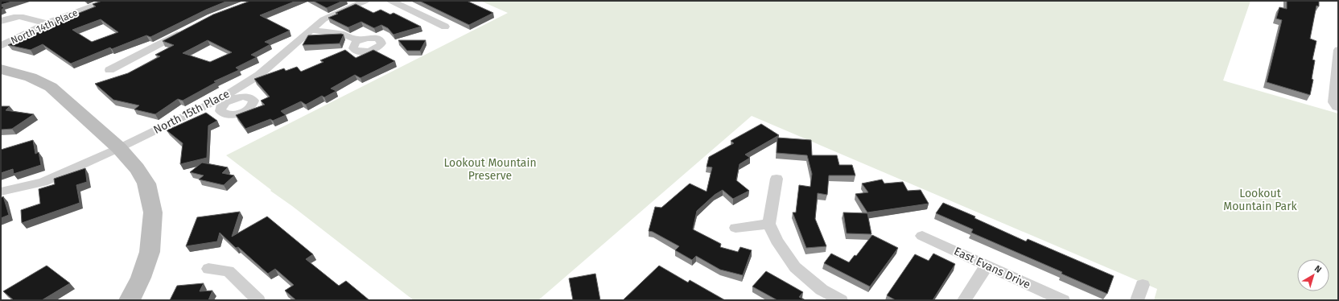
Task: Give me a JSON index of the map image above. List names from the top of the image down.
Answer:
{
  "streets": {
    "street": ["North 14th Place", "North 15th Place", "East Evans Drive"]
  },
  "parks": ["Lookout Mountain Preserve", "Lookout Mountain Park"],
  "north": "top right"
}
